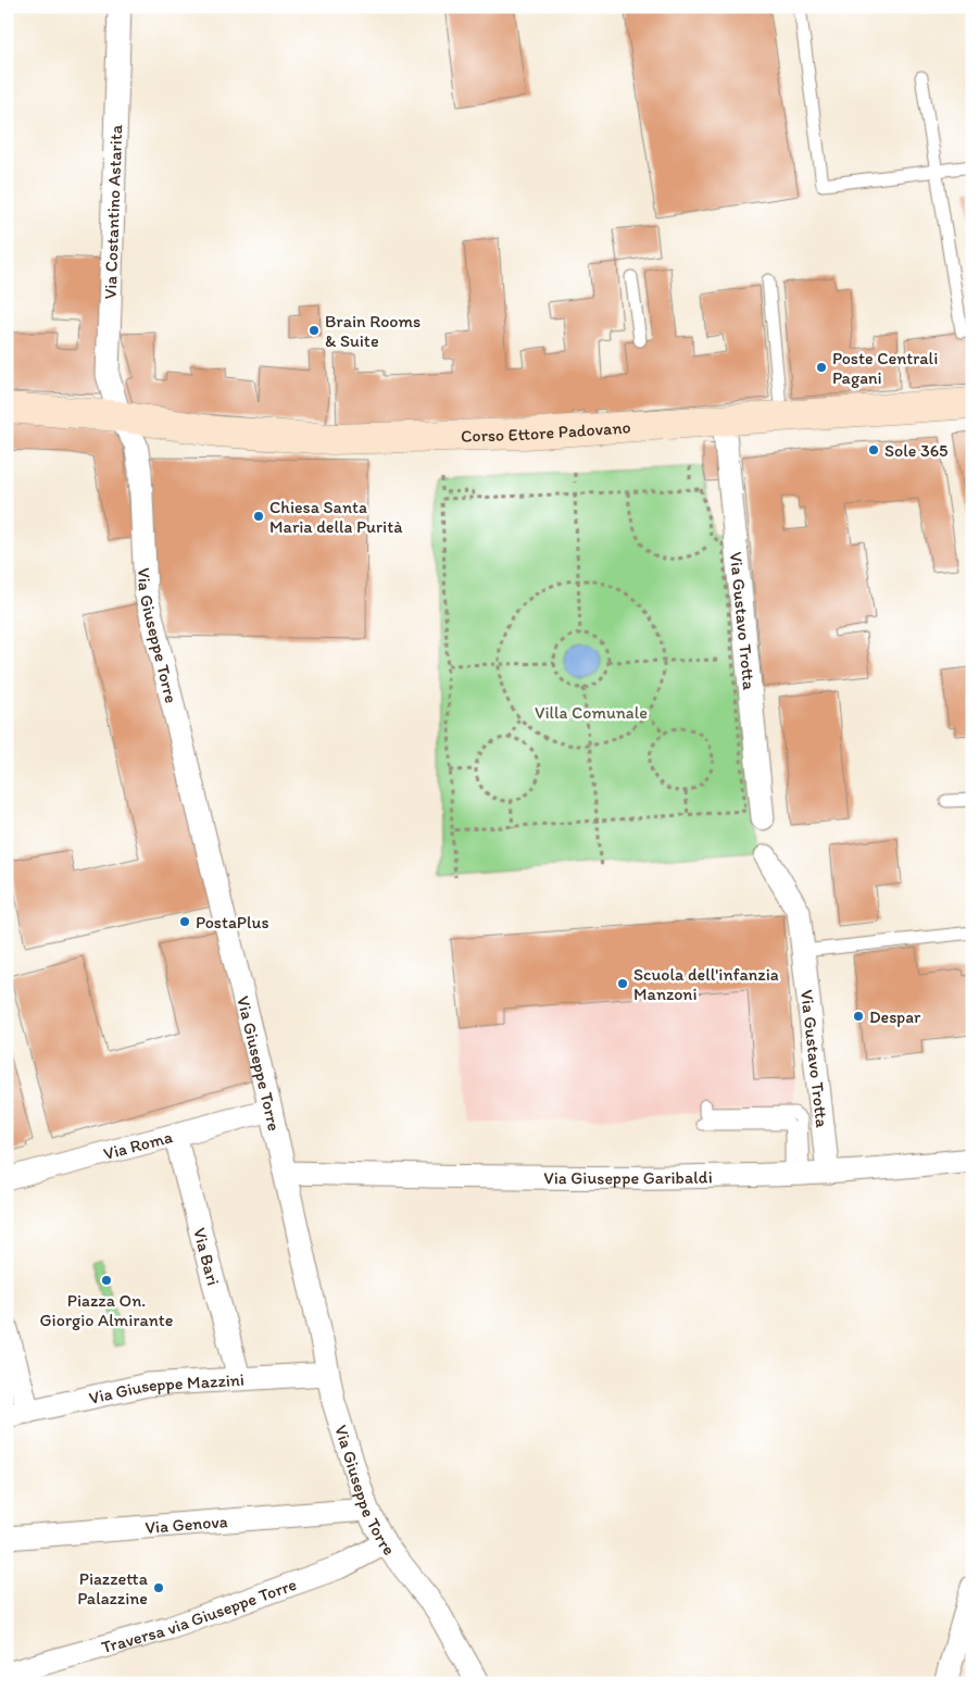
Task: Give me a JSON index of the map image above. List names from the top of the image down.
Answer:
{
  "streets": {
    "street": [
      "Via Costantino Astarita",
      "Corso Ettore Padovano",
      "Via Gustavo Trotta",
      "Via Giuseppe Torre",
      "Via Roma",
      "Via Giuseppe Garibaldi",
      "Via Bari",
      "Via Giuseppe Mazzini",
      "Via Genova",
      "Traversa via Giuseppe Torre"
    ]
  },
  "crossings": [
    ["Via Costantino Astarita", "Corso Ettore Padovano"],
    ["Via Costantino Astarita", "Via Giuseppe Torre"],
    ["Corso Ettore Padovano", "Via Gustavo Trotta"],
    ["Corso Ettore Padovano", "Via Giuseppe Torre"],
    ["Via Gustavo Trotta", "Via Giuseppe Garibaldi"],
    ["Via Giuseppe Torre", "Via Roma"],
    ["Via Giuseppe Torre", "Via Giuseppe Garibaldi"],
    ["Via Giuseppe Torre", "Via Giuseppe Mazzini"],
    ["Via Giuseppe Torre", "Via Genova"],
    ["Via Giuseppe Torre", "Traversa via Giuseppe Torre"],
    ["Via Roma", "Via Bari"],
    ["Via Bari", "Via Giuseppe Mazzini"]
  ],
  "parks": ["Villa Comunale"],
  "places": [
    "Brain Rooms & Suite",
    "Poste Centrali Pagani",
    "Sole 365",
    "Chiesa Santa Maria della Purità",
    "PostaPlus",
    "Scuola dell'infanzia Manzoni",
    "Despar",
    "Piazza On. Giorgio Almirante",
    "Piazzetta Palazzine"
  ]
}
